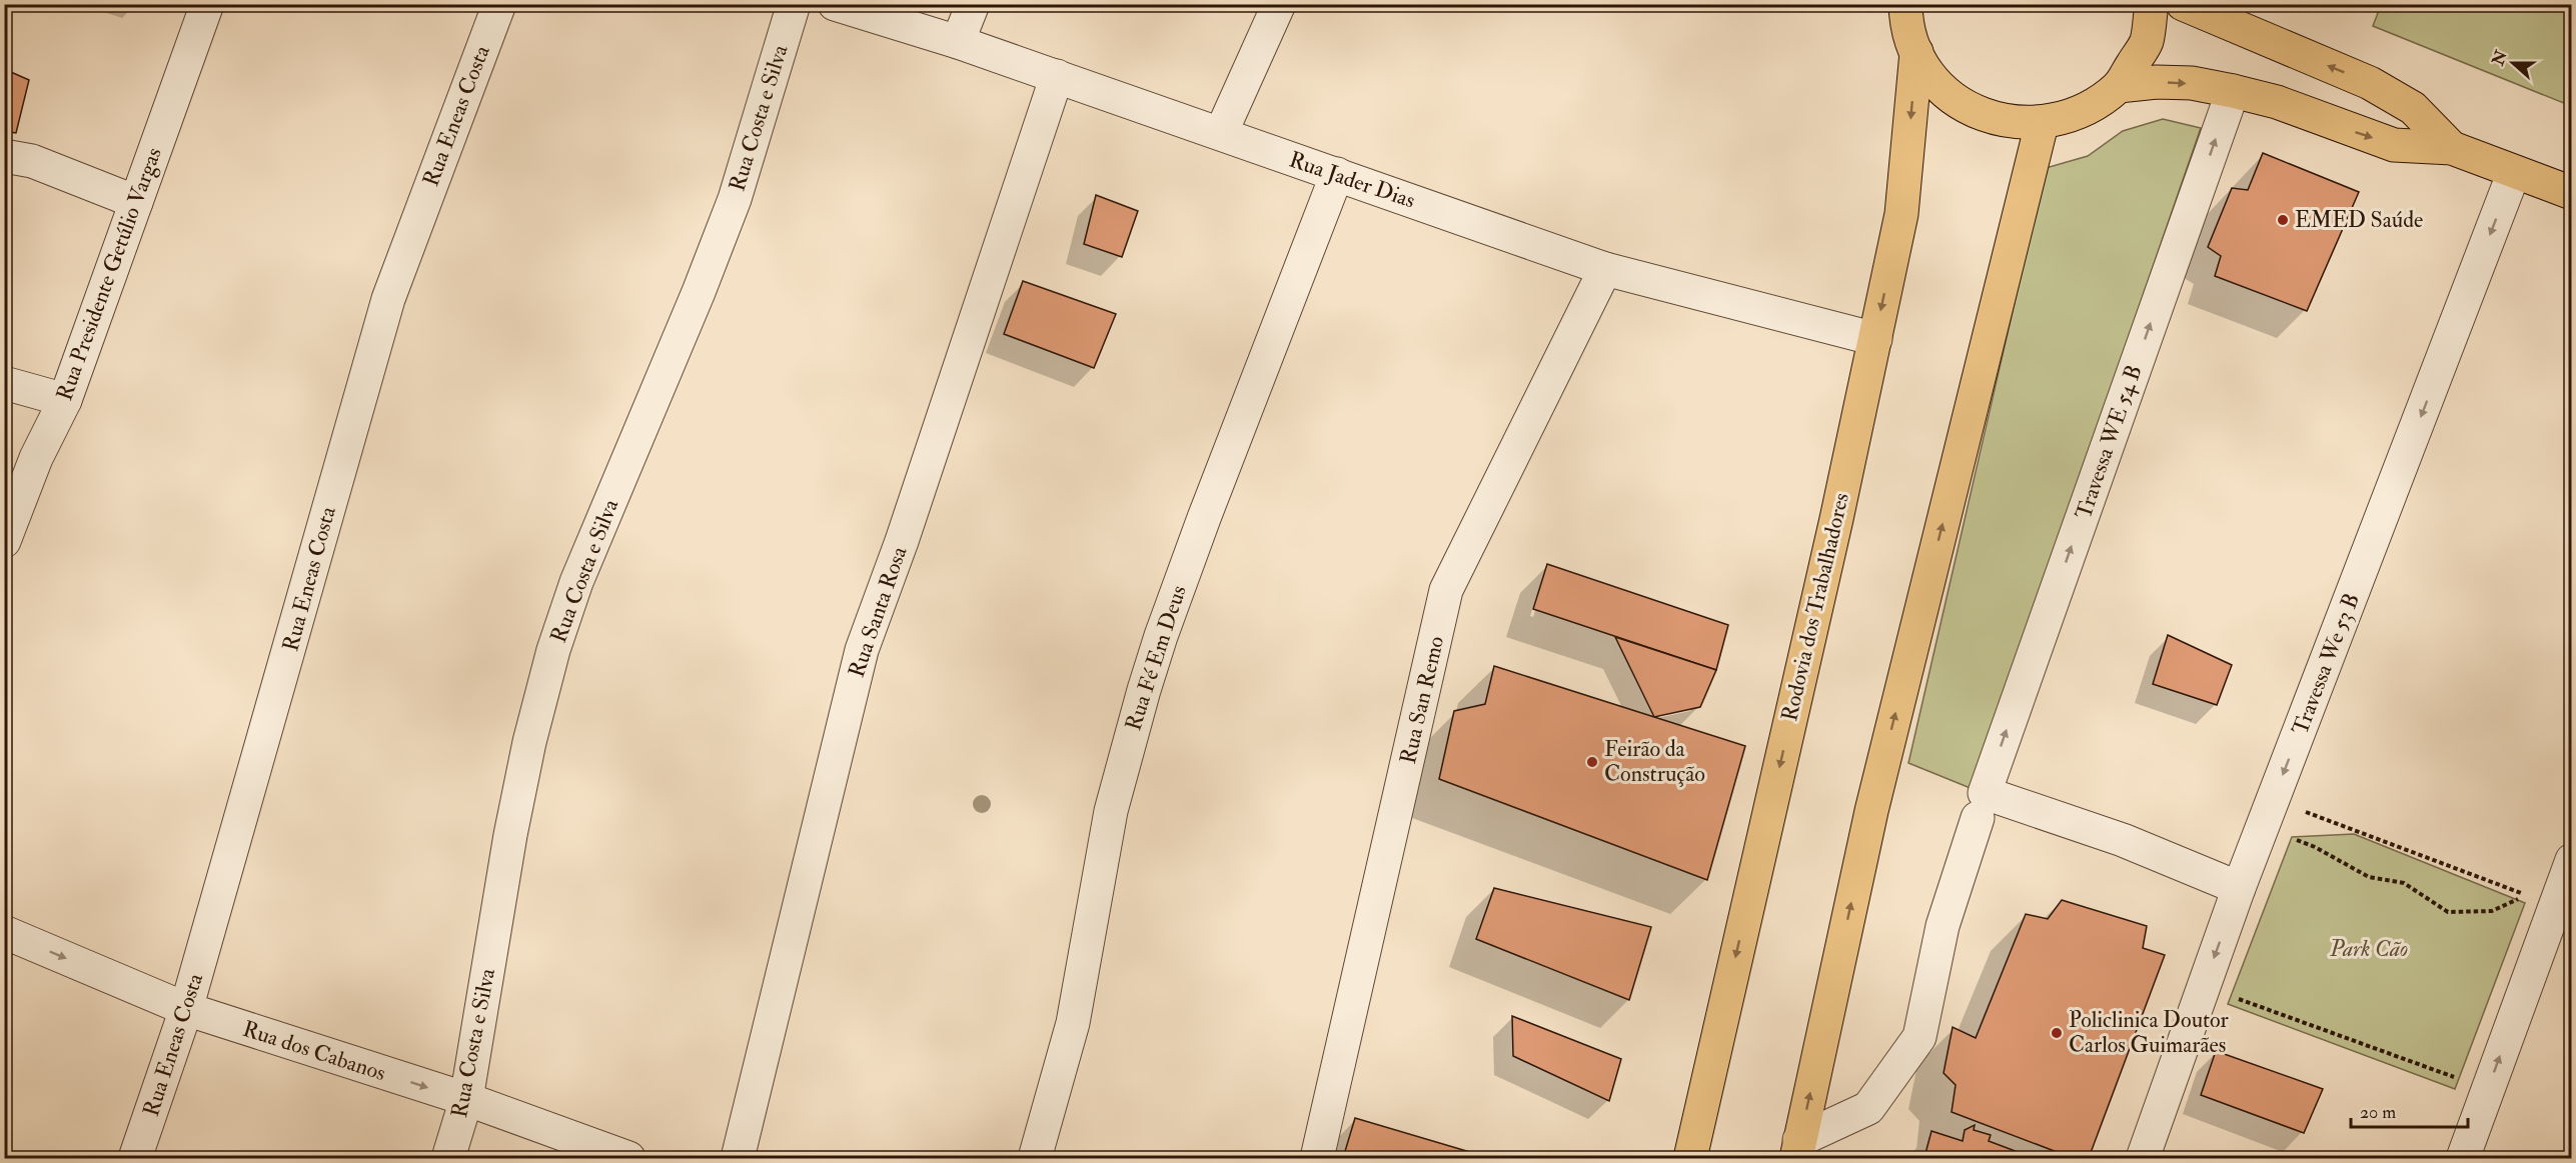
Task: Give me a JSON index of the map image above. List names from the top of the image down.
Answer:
{
  "streets": {
    "main road": ["Rodovia dos Trabalhadores"],
    "street": [
      "Rua Eneas Costa",
      "Rua Costa e Silva",
      "Rua Jader Dias",
      "Rua Presidente Getúlio Vargas",
      "Travessa WE 54 B",
      "Rua Santa Rosa",
      "Rua Fé Em Deus",
      "Travessa We 53 B",
      "Rua San Remo",
      "Rua dos Cabanos"
    ]
  },
  "crossings": [
    ["Rua Eneas Costa", "Rua dos Cabanos"],
    ["Rua Costa e Silva", "Rua dos Cabanos"],
    ["Rua Jader Dias", "Rodovia dos Trabalhadores"],
    ["Rua Jader Dias", "Rua Santa Rosa"],
    ["Rua Jader Dias", "Rua Fé Em Deus"],
    ["Rua Jader Dias", "Rua San Remo"]
  ],
  "one_way": ["Travessa WE 54 B", "Travessa We 53 B", "Rua dos Cabanos"],
  "parks": ["Park Cão"],
  "places": ["EMED Saúde", "Feirão da Construção", "Policlinica Doutor Carlos Guimarães"],
  "scale_bar": "20 m",
  "north": "left"
}
